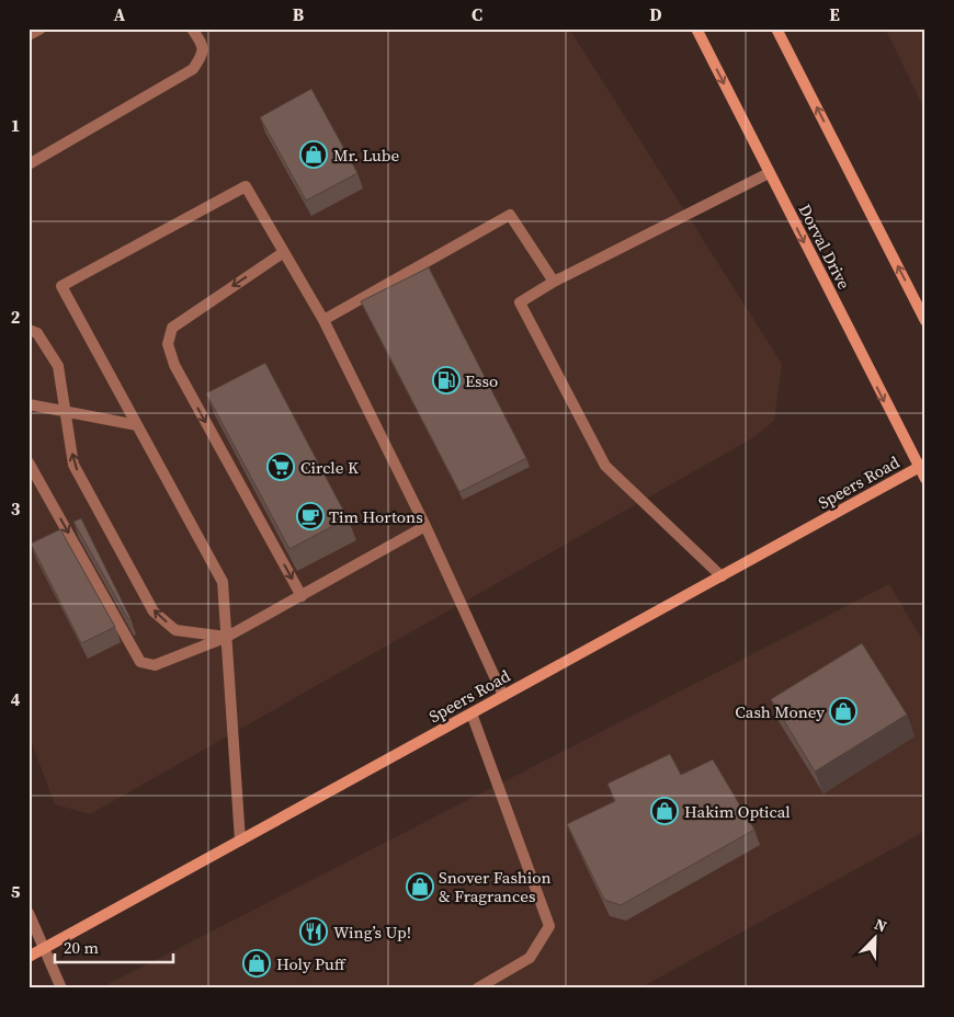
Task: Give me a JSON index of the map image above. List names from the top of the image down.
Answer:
{
  "streets": {
    "main road": ["Dorval Drive", "Speers Road"]
  },
  "crossings": [
    ["Dorval Drive", "Speers Road"]
  ],
  "places": {
    "shop": [
      "Mr. Lube",
      "Cash Money",
      "Hakim Optical",
      "Snover Fashion & Fragrances",
      "Holy Puff"
    ],
    "fuel station": ["Esso"],
    "supermarket": ["Circle K"],
    "cafe": ["Tim Hortons"],
    "restaurant": ["Wing’s Up!"]
  },
  "scale_bar": "20 m",
  "north": "top right",
  "grid": {
    "columns": [
      "A",
      "B",
      "C",
      "D",
      "E"
    ],
    "rows": [
      "1",
      "2",
      "3",
      "4",
      "5"
    ]
  }
}
